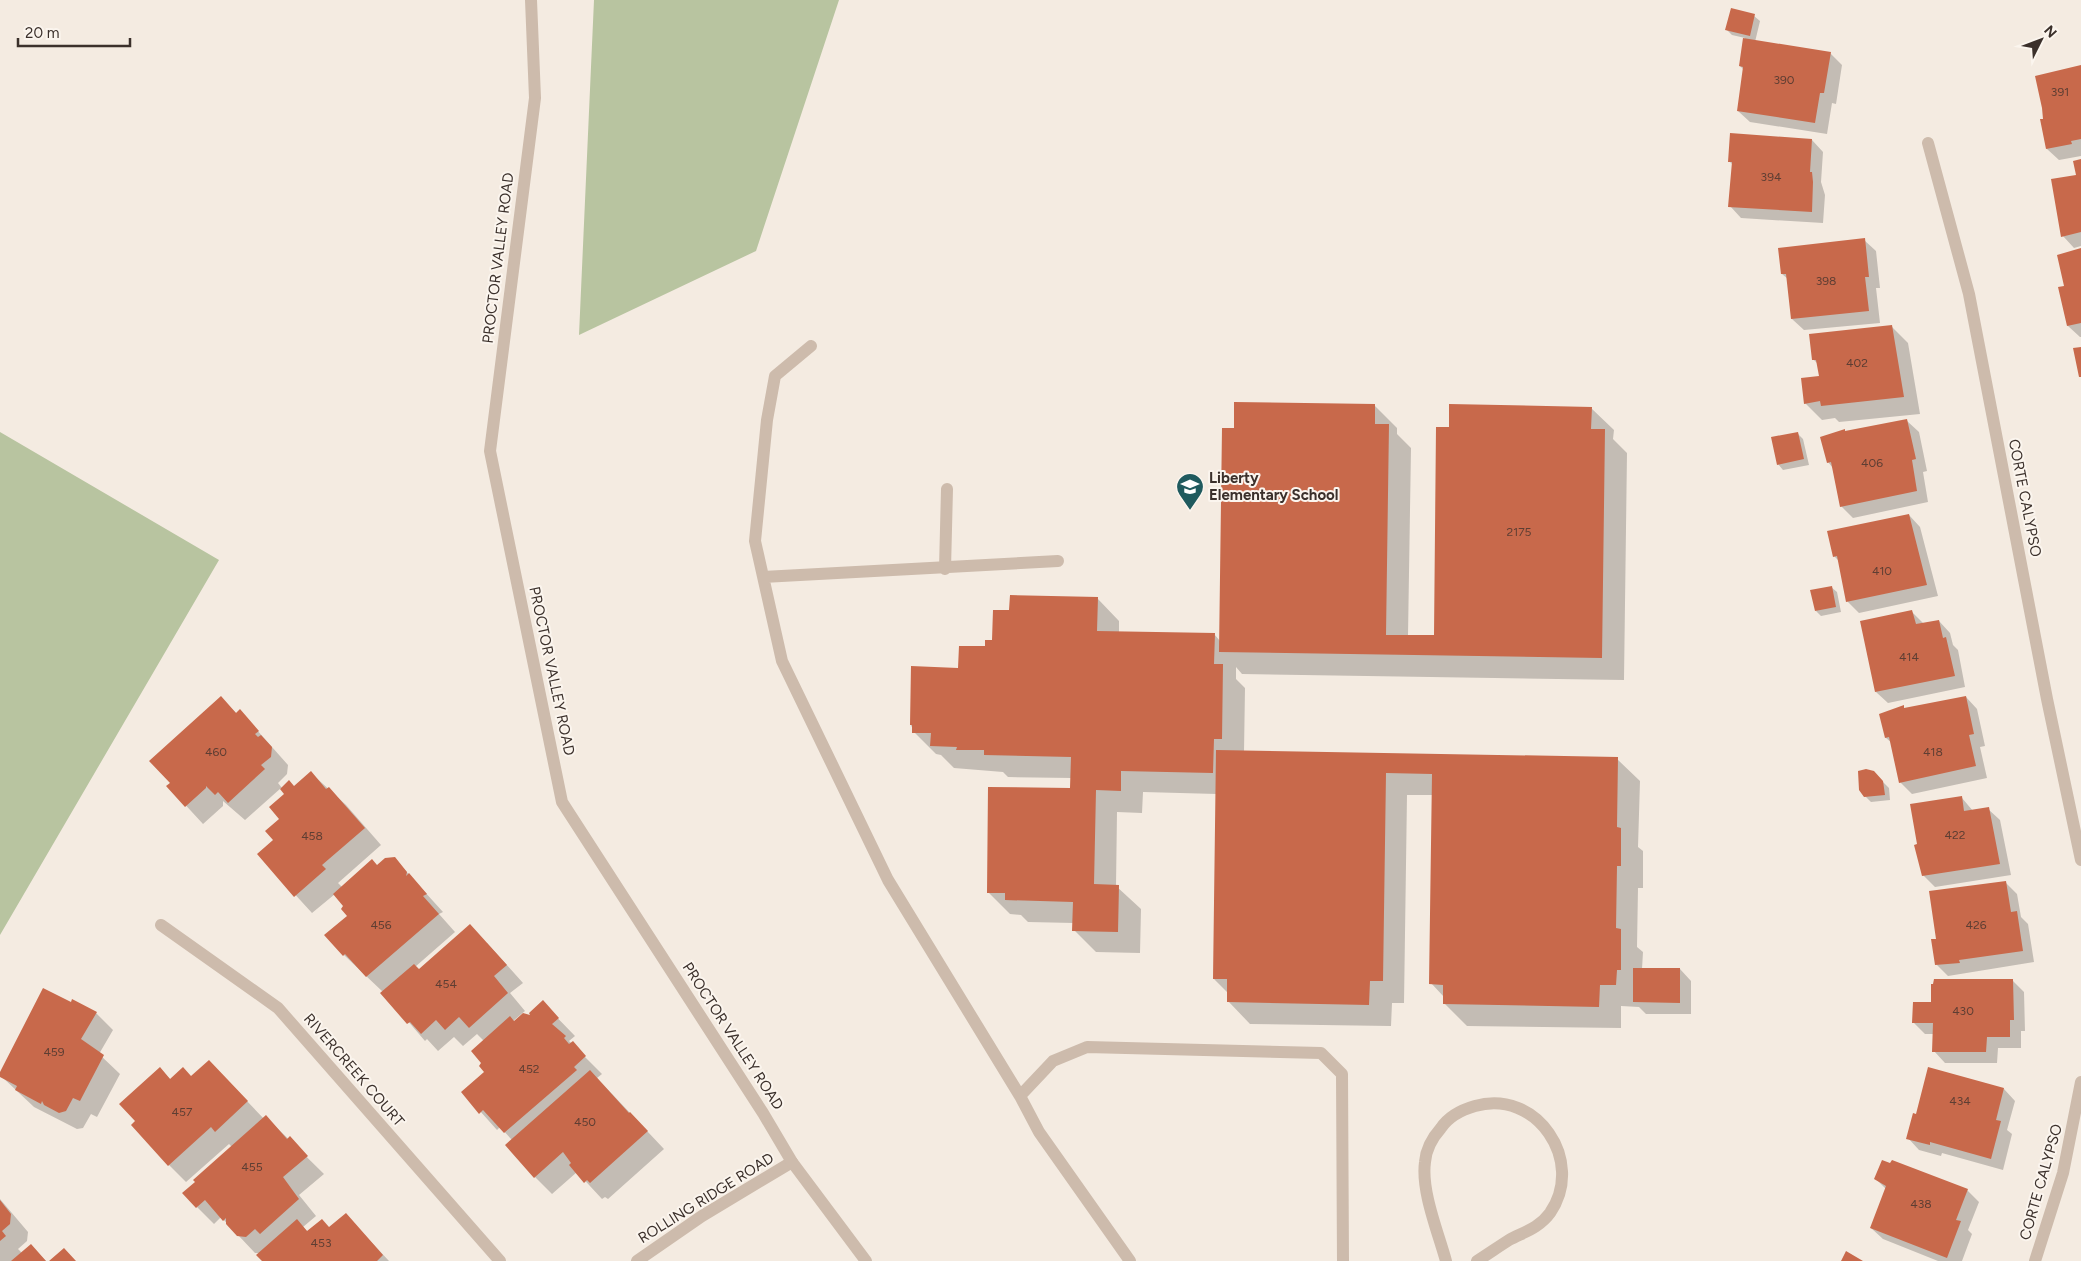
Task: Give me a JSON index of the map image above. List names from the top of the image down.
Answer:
{
  "streets": {
    "street": [
      "PROCTOR VALLEY ROAD",
      "CORTE CALYPSO",
      "RIVERCREEK COURT",
      "ROLLING RIDGE ROAD"
    ]
  },
  "crossings": [
    ["PROCTOR VALLEY ROAD", "ROLLING RIDGE ROAD"]
  ],
  "places": {
    "school or university": ["Liberty Elementary School"]
  },
  "house_numbers": [
    "390",
    "391",
    "394",
    "398",
    "402",
    "406",
    "2175",
    "410",
    "414",
    "460",
    "418",
    "422",
    "458",
    "456",
    "426",
    "454",
    "430",
    "459",
    "452",
    "434",
    "457",
    "450",
    "455",
    "438",
    "453"
  ],
  "scale_bar": "20 m",
  "north": "top right"
}
